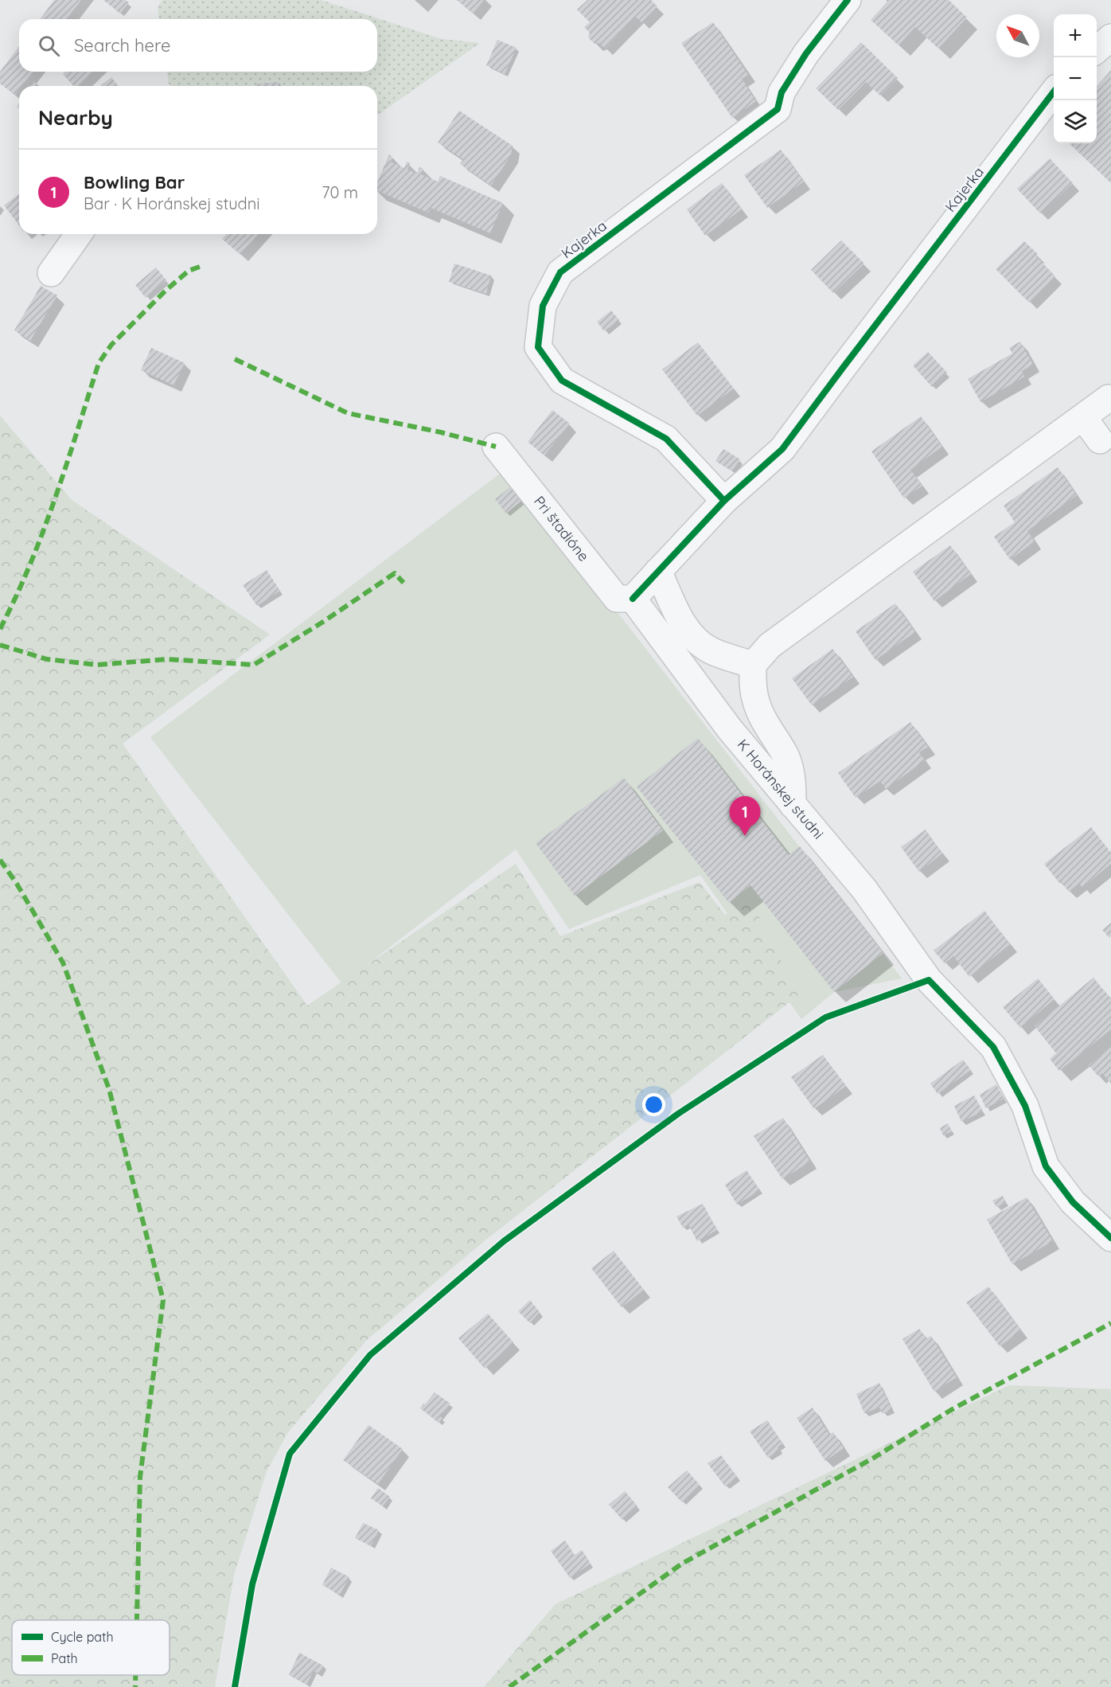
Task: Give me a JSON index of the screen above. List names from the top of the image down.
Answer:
{
  "streets": {
    "street": ["Kajerka", "Pri štadióne", "K Horánskej studni"]
  },
  "crossings": [
    ["Kajerka", "Pri štadióne"],
    ["Kajerka", "K Horánskej studni"],
    ["Pri štadióne", "K Horánskej studni"]
  ],
  "legend": ["Cycle path", "Path"],
  "north": "top left",
  "page": {
    "map_buttons": ["+", "−"],
    "search": "Search here",
    "heading": "Nearby",
    "list": [
      {
        "mark": "1",
        "name": "Bowling Bar",
        "note": "Bar · K Horánskej studni",
        "value": "70 m"
      }
    ],
    "pins": "1"
  }
}
